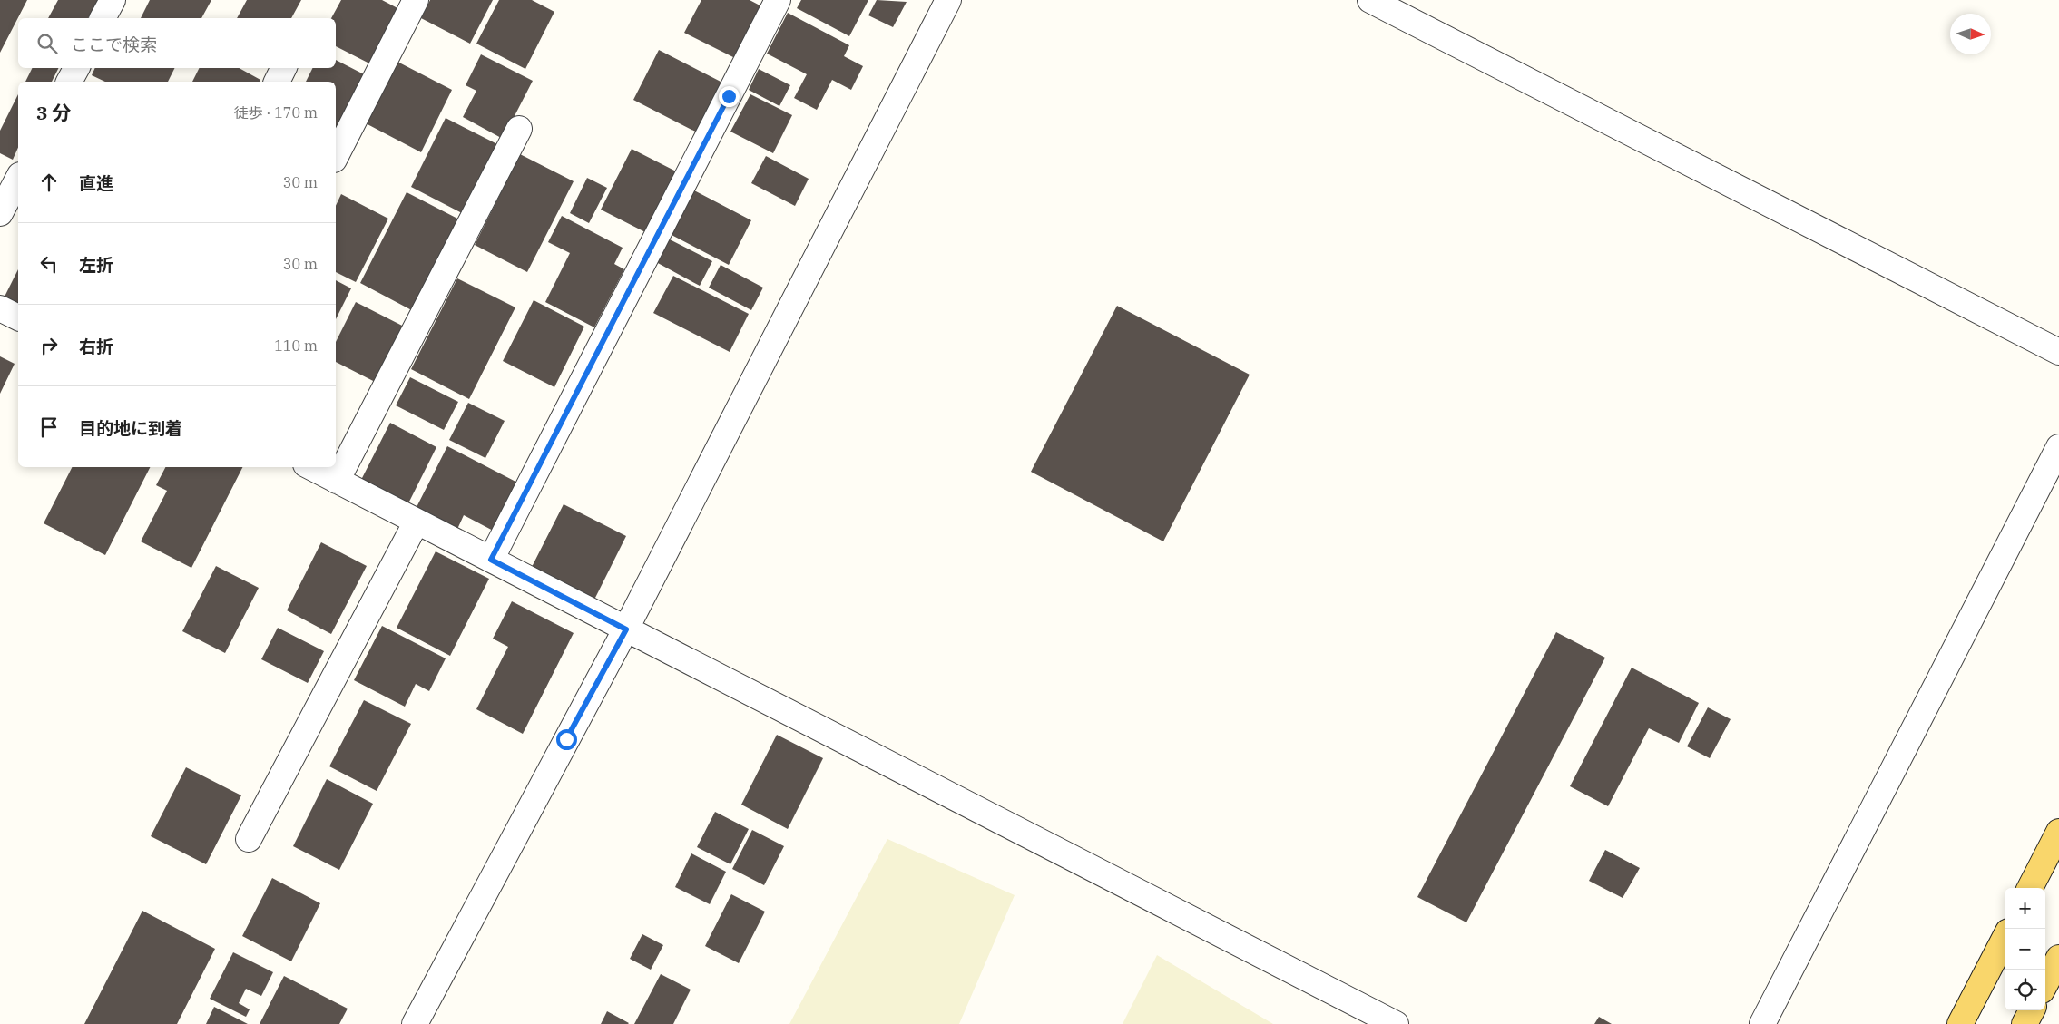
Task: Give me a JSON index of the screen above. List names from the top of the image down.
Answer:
{
  "north": "right",
  "page": {
    "search": "ここで検索",
    "heading": ["3 分", "徒歩 · 170 m"],
    "list": [
      ["直進", "30 m"],
      ["左折", "30 m"],
      ["右折", "110 m"],
      "目的地に到着"
    ],
    "map_buttons": ["+", "−"]
  }
}
